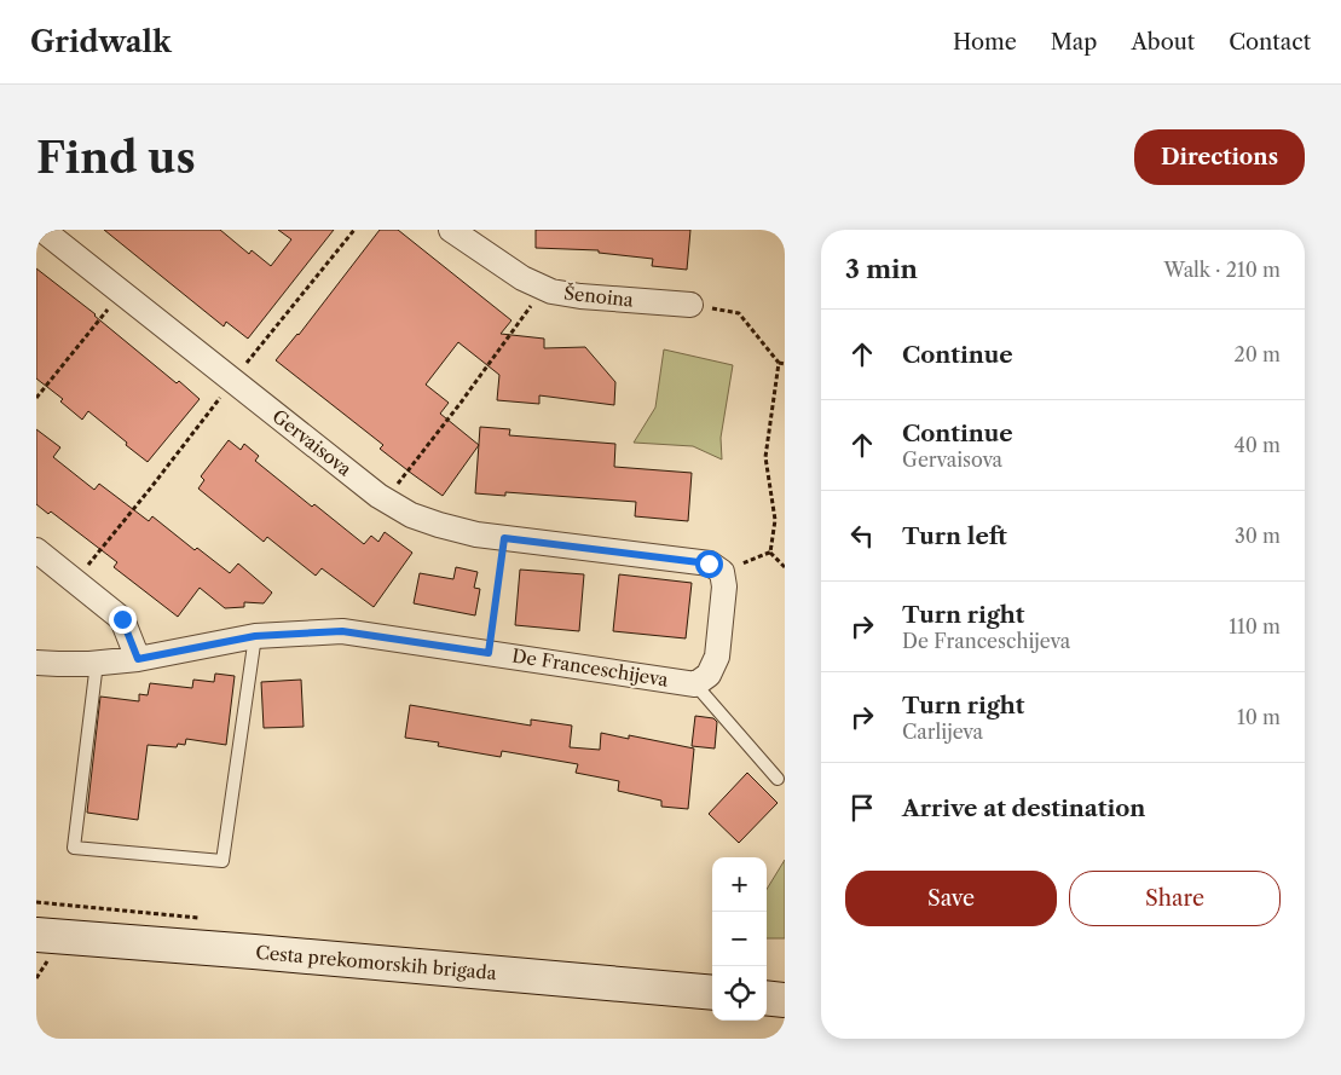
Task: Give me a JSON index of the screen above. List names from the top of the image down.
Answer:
{
  "streets": {
    "main road": ["Cesta prekomorskih brigada"],
    "street": ["Šenoina", "Gervaisova", "De Franceschijeva"]
  },
  "page": {
    "header": "Gridwalk",
    "nav": [
      "Home",
      "Map",
      "About",
      "Contact"
    ],
    "buttons": [
      "Directions",
      ["Save", "Share"]
    ],
    "title": "Find us",
    "heading": ["3 min", "Walk · 210 m"],
    "list": [
      ["Continue", "20 m"],
      ["Continue", "Gervaisova", "40 m"],
      ["Turn left", "30 m"],
      ["Turn right", "De Franceschijeva", "110 m"],
      ["Turn right", "Carlijeva", "10 m"],
      "Arrive at destination"
    ],
    "map_buttons": ["+", "−"]
  }
}
